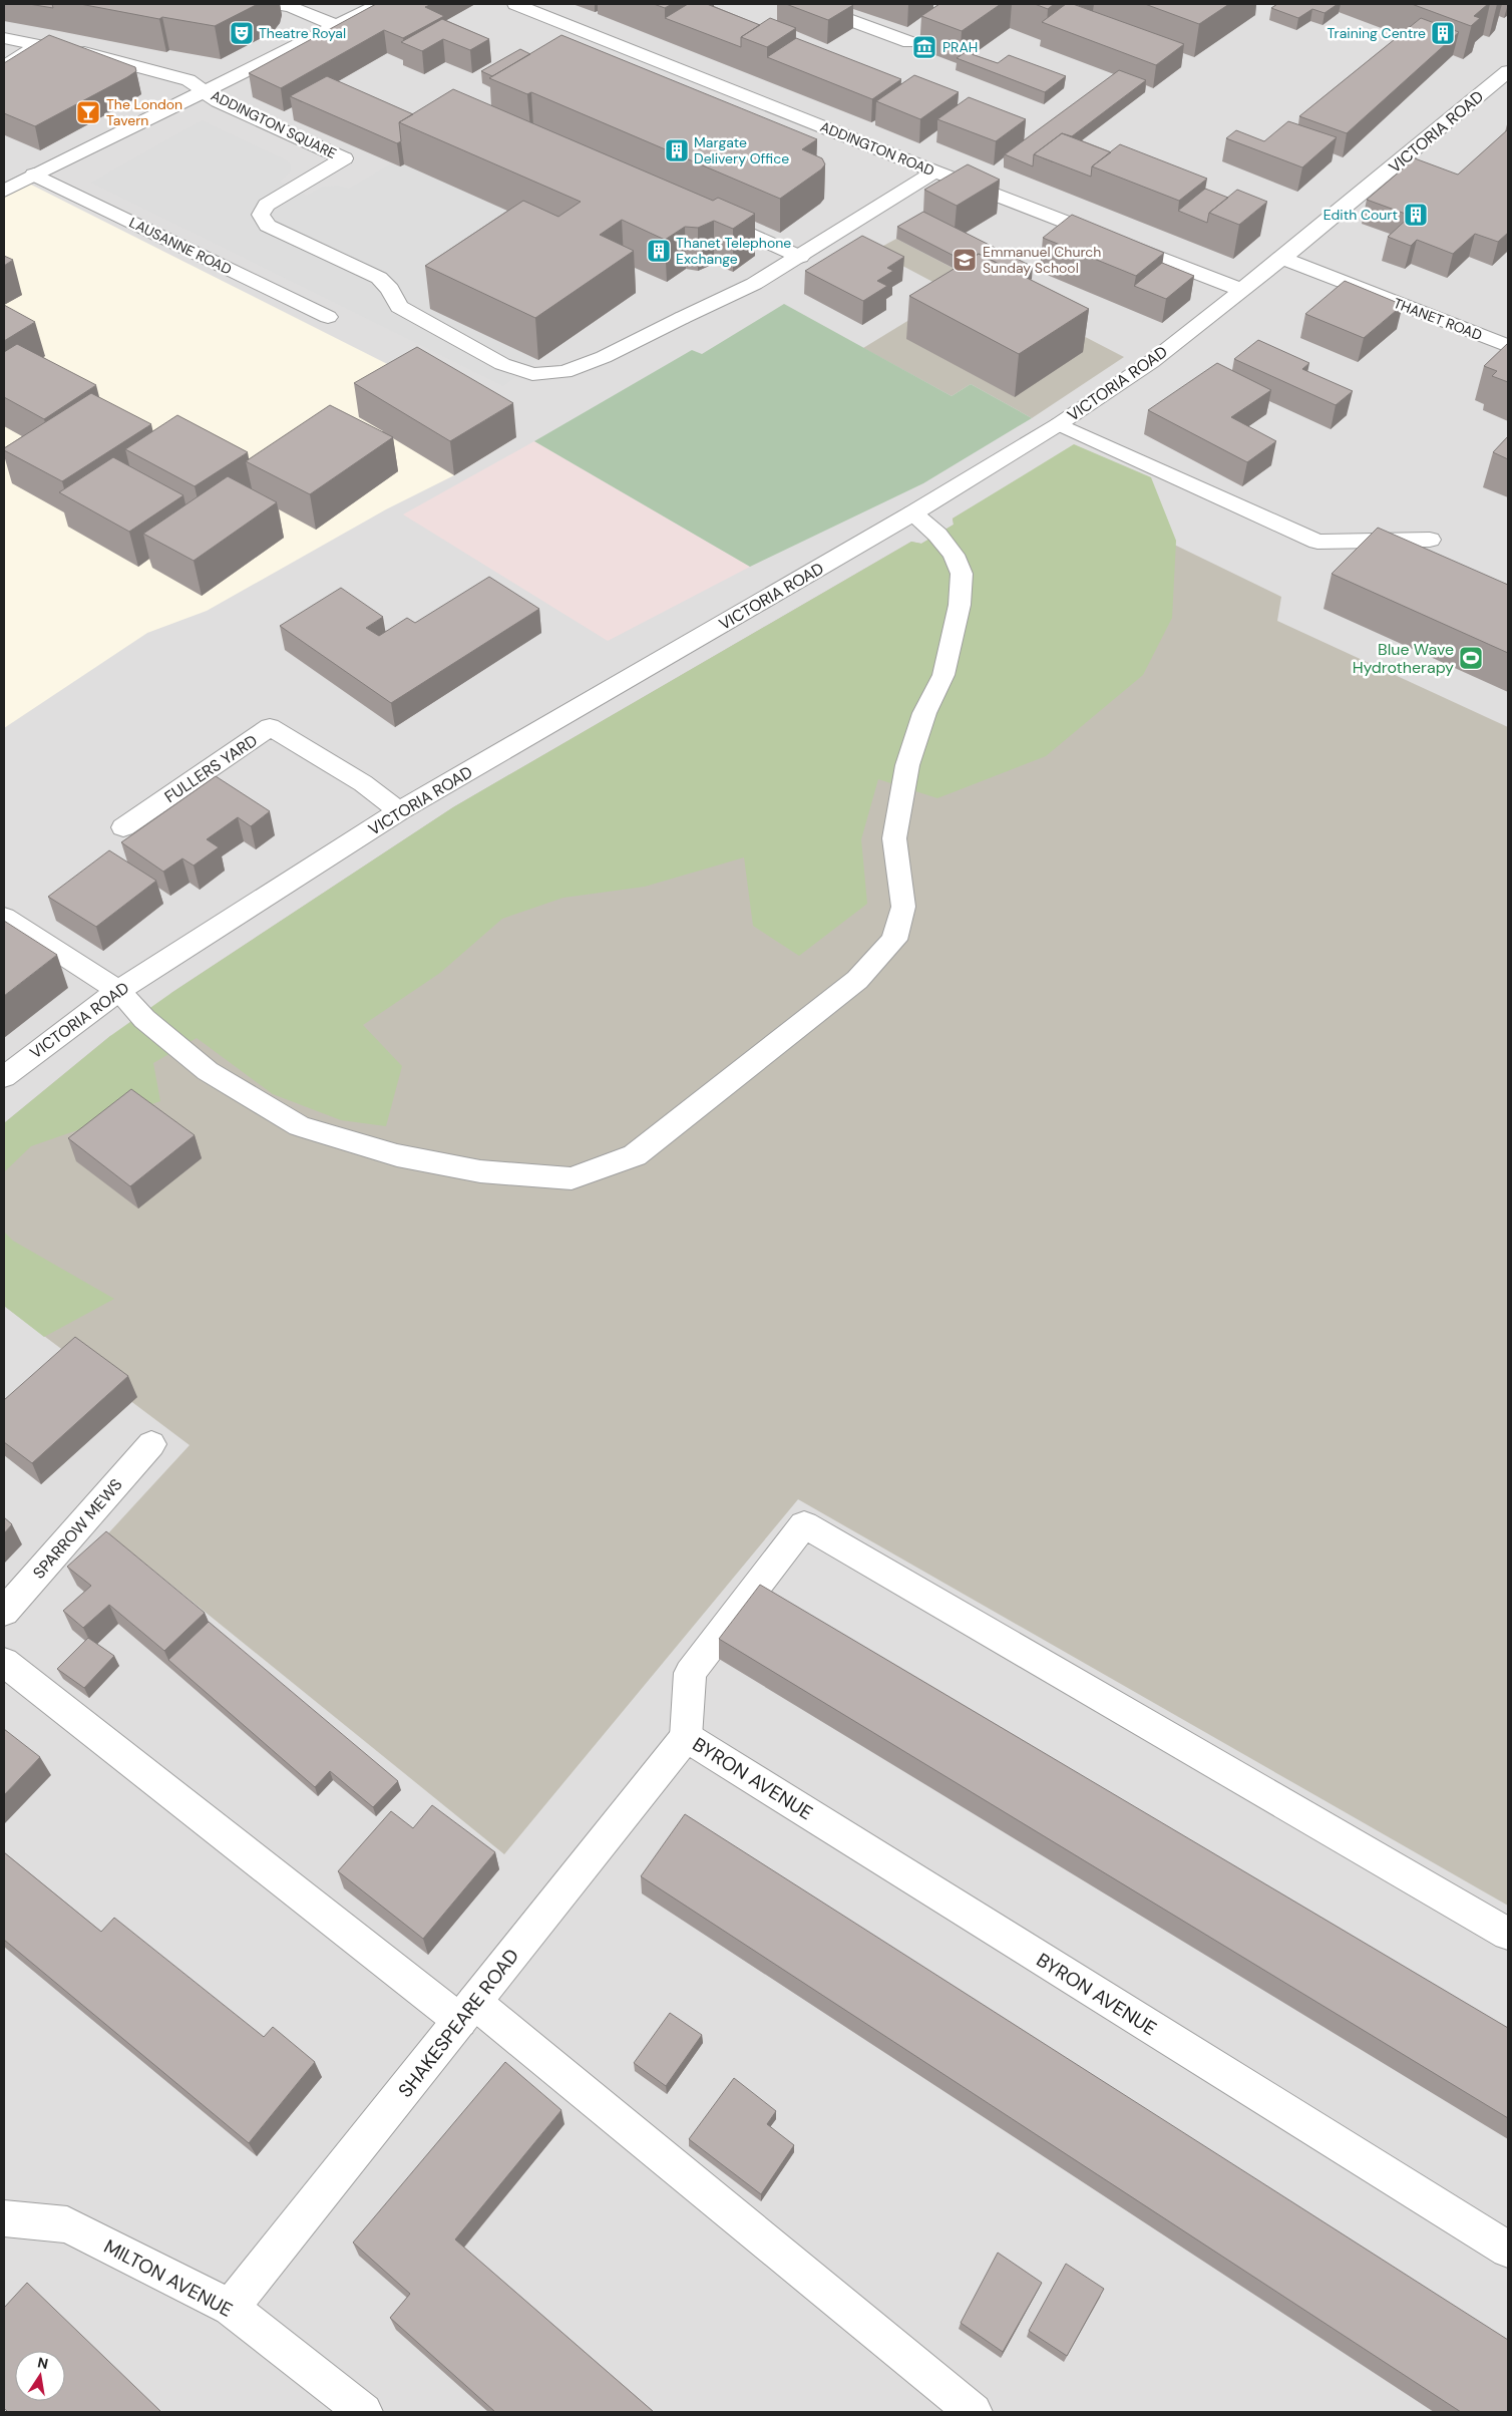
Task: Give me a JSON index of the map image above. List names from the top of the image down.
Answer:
{
  "streets": {
    "street": [
      "ADDINGTON SQUARE",
      "VICTORIA ROAD",
      "ADDINGTON ROAD",
      "LAUSANNE ROAD",
      "THANET ROAD",
      "FULLERS YARD",
      "SPARROW MEWS",
      "BYRON AVENUE",
      "SHAKESPEARE ROAD",
      "MILTON AVENUE"
    ]
  },
  "crossings": [
    ["VICTORIA ROAD", "ADDINGTON ROAD"],
    ["VICTORIA ROAD", "THANET ROAD"],
    ["VICTORIA ROAD", "FULLERS YARD"],
    ["BYRON AVENUE", "SHAKESPEARE ROAD"],
    ["SHAKESPEARE ROAD", "MILTON AVENUE"]
  ],
  "places": {
    "theatre": ["Theatre Royal"],
    "building": [
      "Training Centre",
      "Margate Delivery Office",
      "Edith Court",
      "Thanet Telephone Exchange"
    ],
    "museum": ["PRAH"],
    "bar": ["The London Tavern"],
    "school or university": ["Emmanuel Church Sunday School"],
    "sports": ["Blue Wave Hydrotherapy"]
  },
  "north": "top"
}
